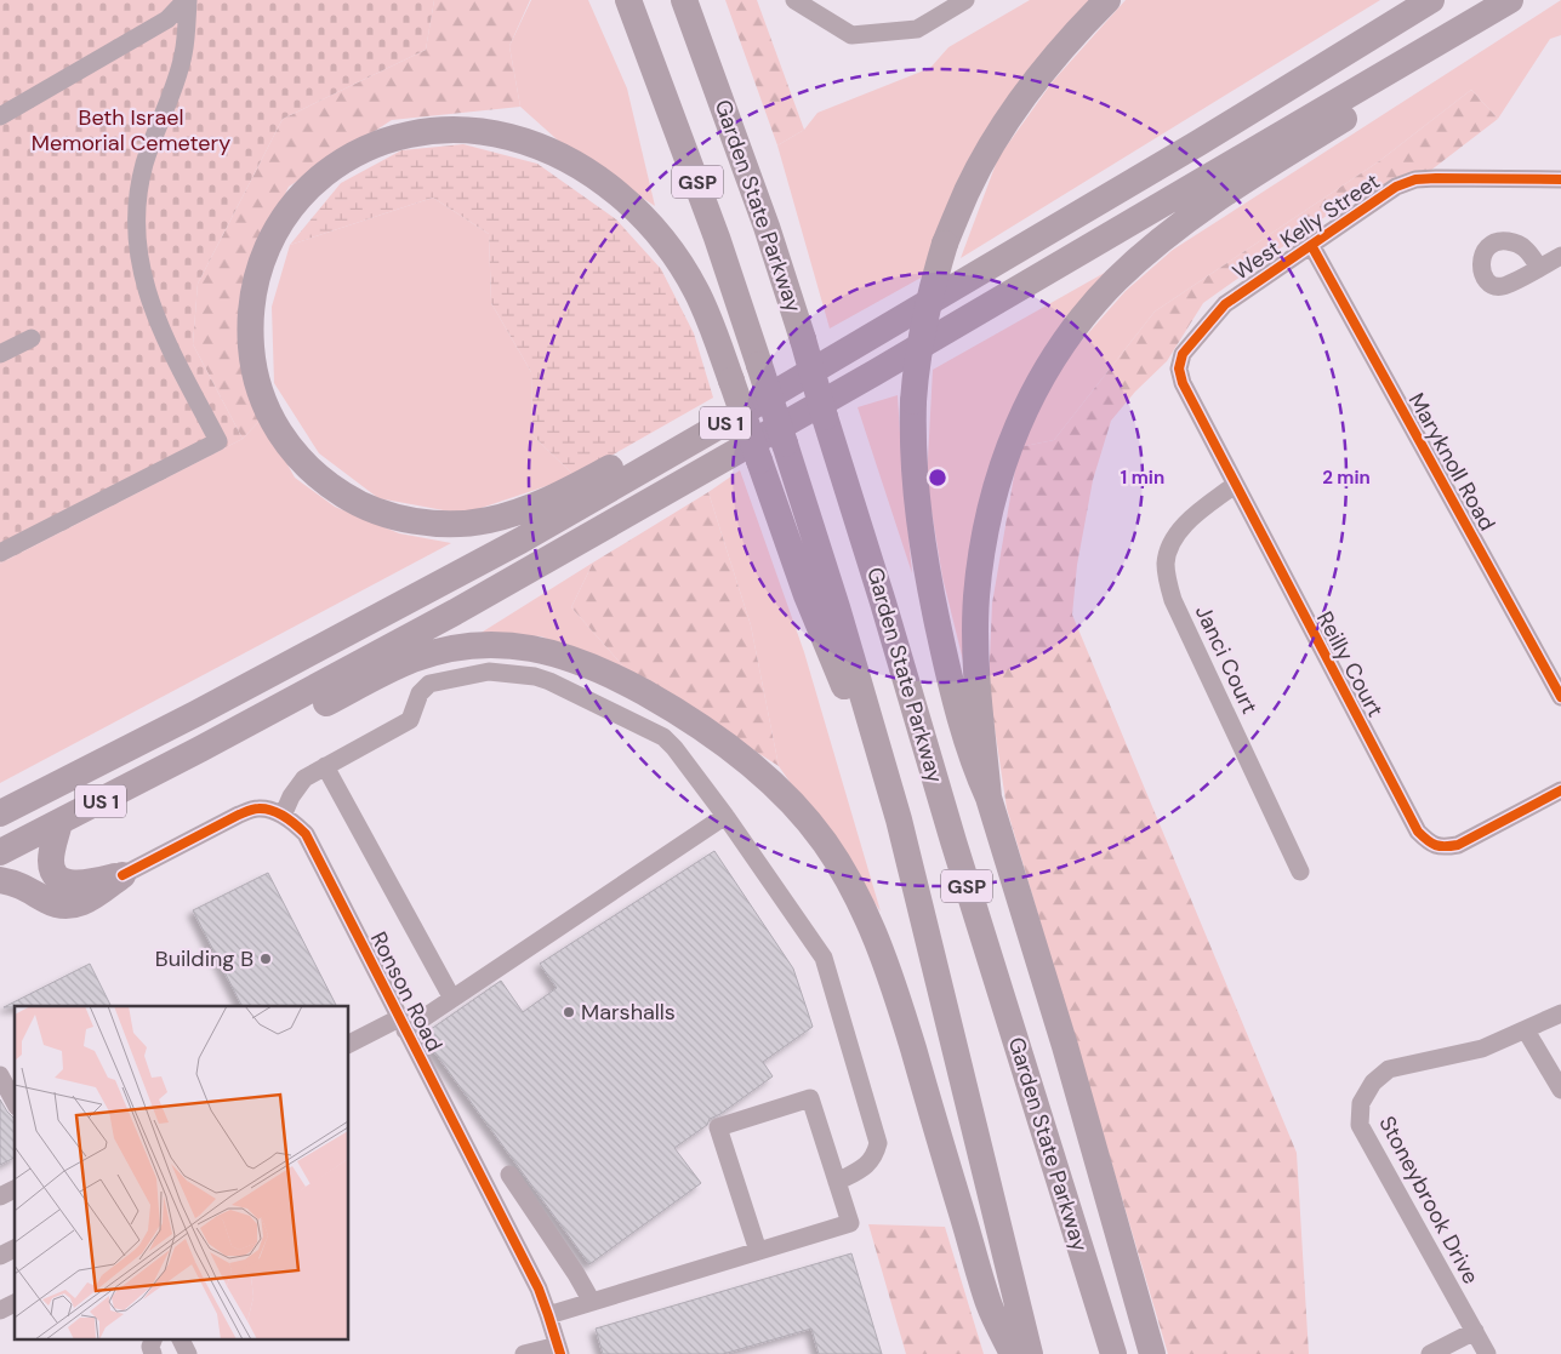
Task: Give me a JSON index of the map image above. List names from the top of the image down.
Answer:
{
  "streets": {
    "highway": ["GSP", "Garden State Parkway", "US 1"],
    "street": [
      "West Kelly Street",
      "Maryknoll Road",
      "Janci Court",
      "Reilly Court",
      "Ronson Road",
      "Stoneybrook Drive"
    ]
  },
  "crossings": [
    ["West Kelly Street", "Maryknoll Road"],
    ["West Kelly Street", "Reilly Court"],
    ["Janci Court", "Reilly Court"]
  ],
  "parks": ["Beth Israel Memorial Cemetery"],
  "places": ["Building B", "Marshalls"],
  "rings": ["1 min", "2 min"]
}
